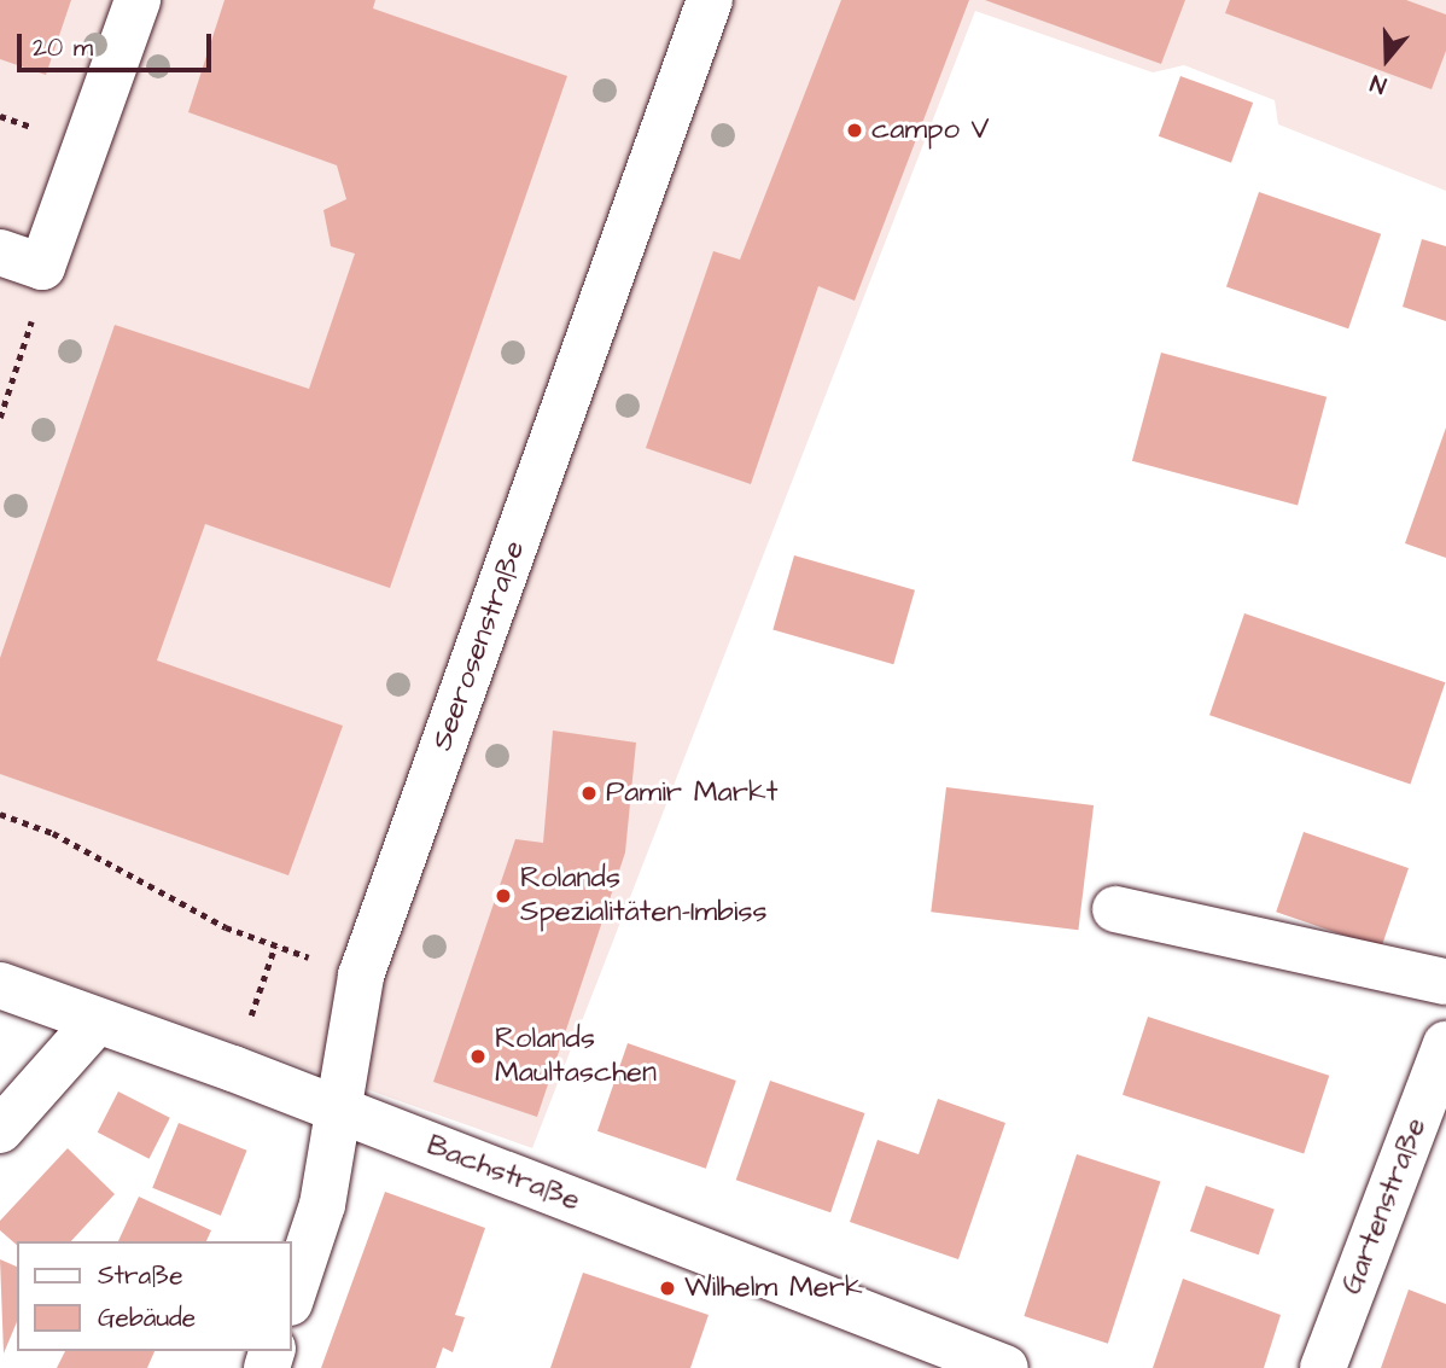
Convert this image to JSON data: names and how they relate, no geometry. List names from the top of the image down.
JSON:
{
  "streets": {
    "street": ["Seerosenstraße", "Bachstraße", "Gartenstraße"]
  },
  "crossings": [
    ["Seerosenstraße", "Bachstraße"]
  ],
  "places": [
    "campo V",
    "Pamir Markt",
    "Rolands Spezialitäten-Imbiss",
    "Rolands Maultaschen",
    "Wilhelm Merk"
  ],
  "legend": ["Straße", "Gebäude"],
  "scale_bar": "20 m",
  "north": "bottom"
}
